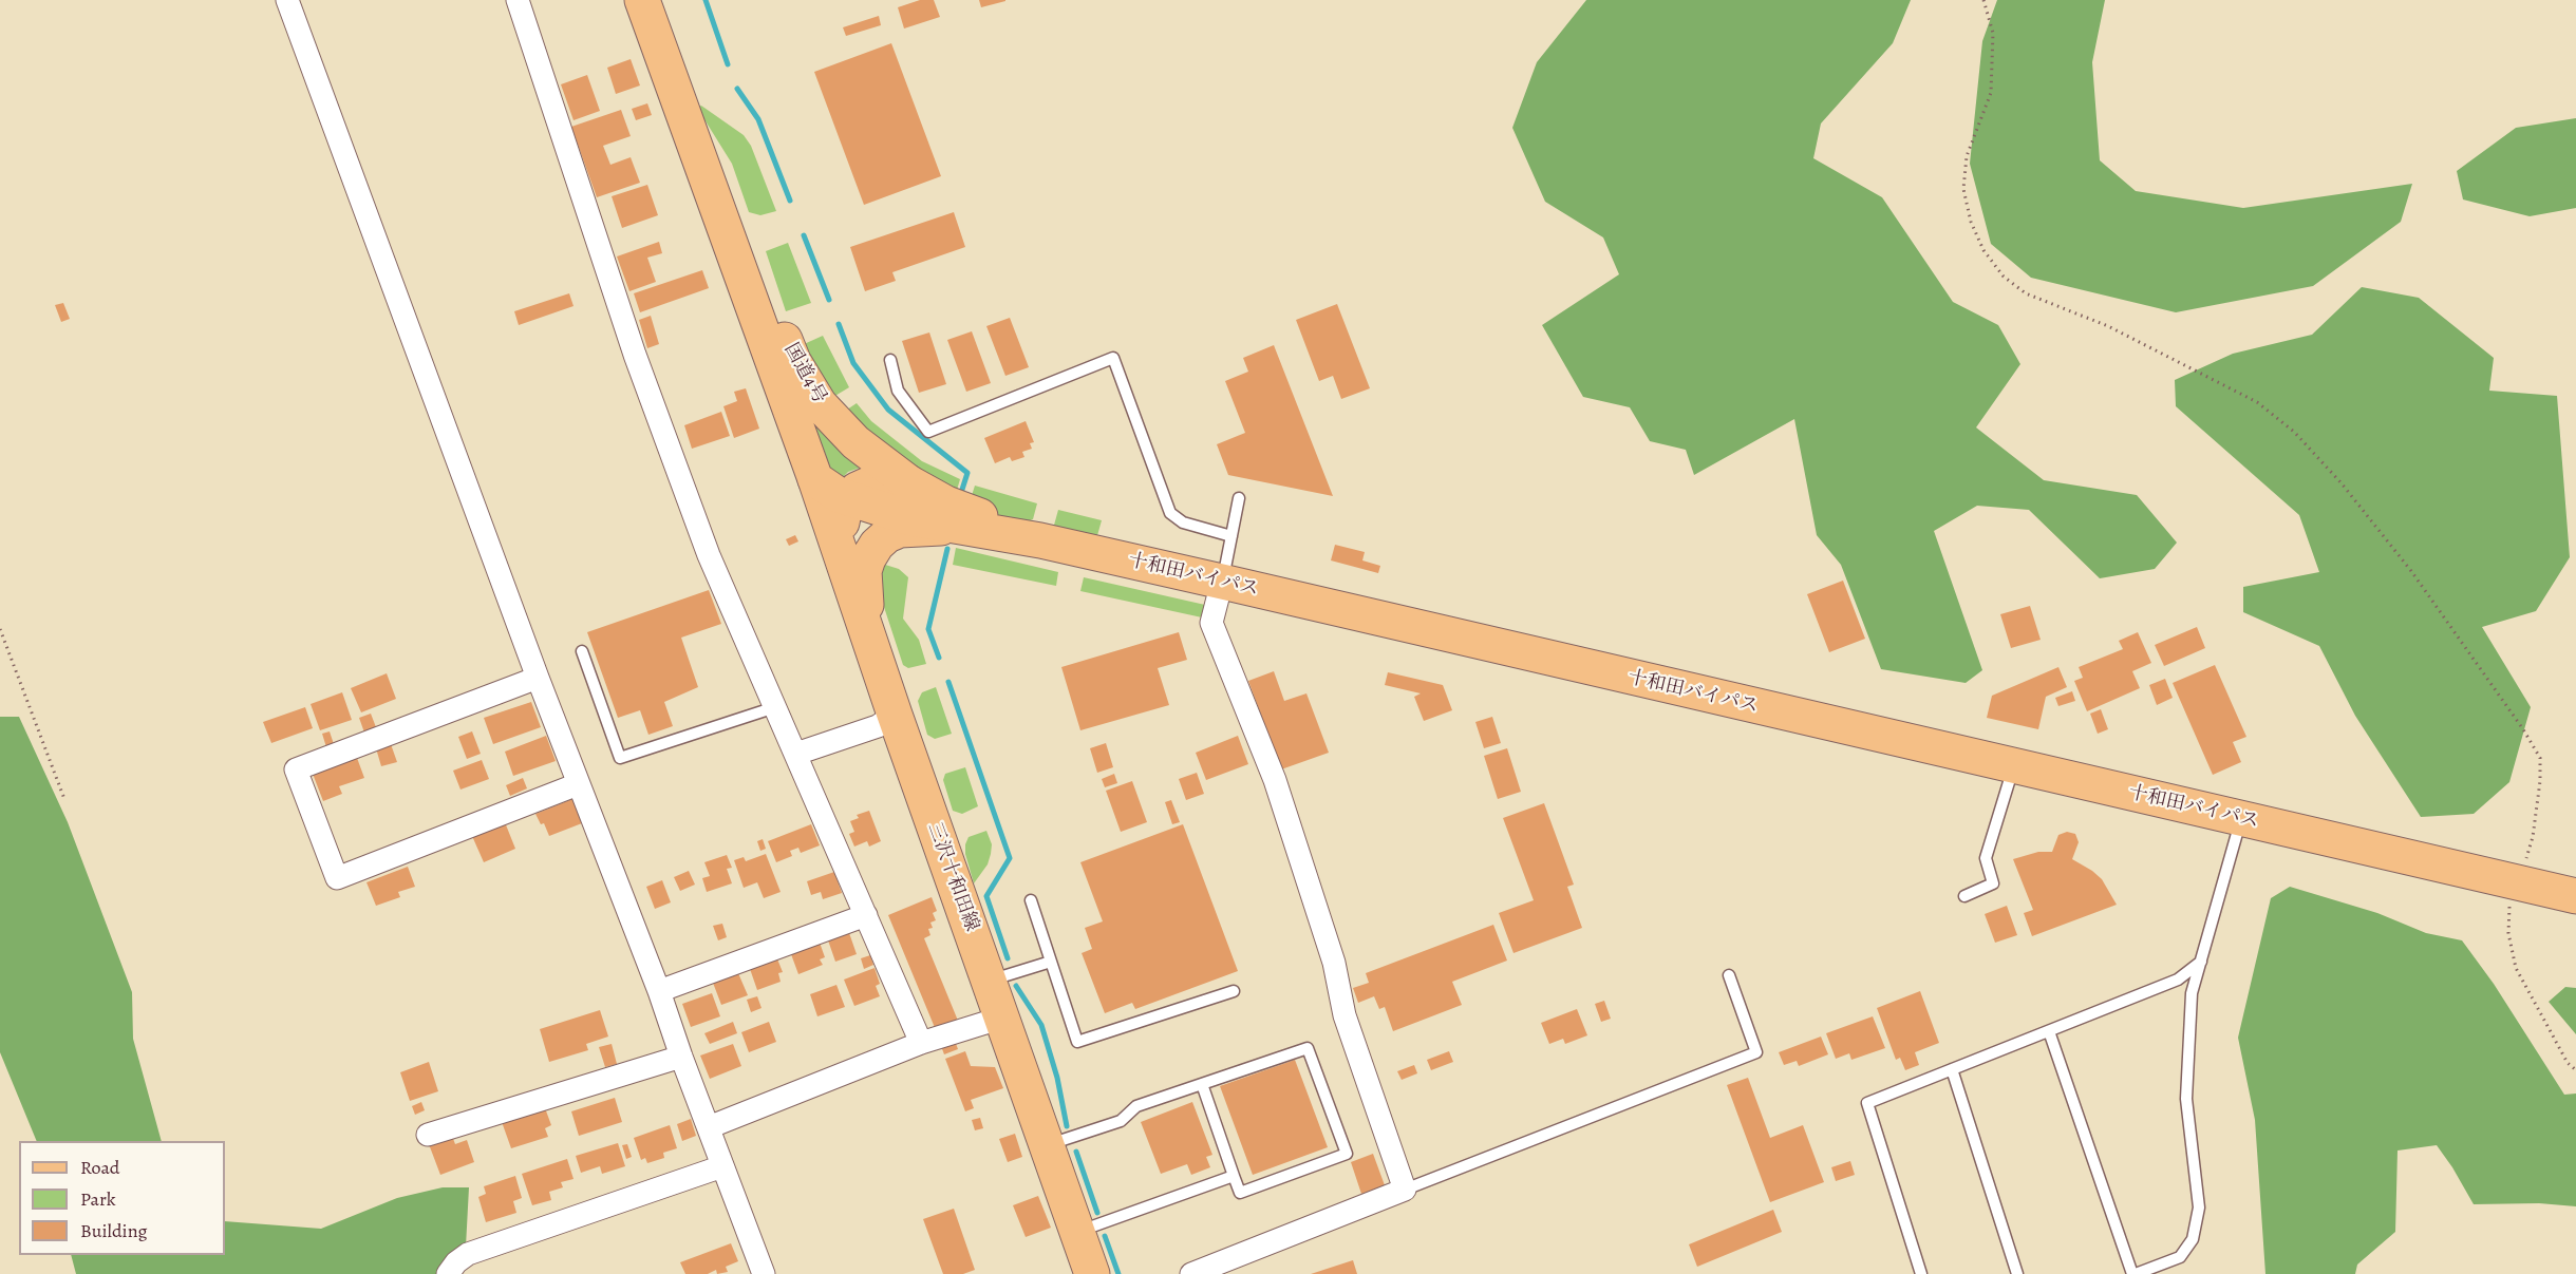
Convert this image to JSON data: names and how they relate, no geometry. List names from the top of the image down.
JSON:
{
  "streets": {
    "main road": ["国道4号", "十和田バイパス", "三沢十和田線"]
  },
  "crossings": [
    ["国道4号", "十和田バイパス"],
    ["国道4号", "三沢十和田線"],
    ["十和田バイパス", "三沢十和田線"]
  ],
  "legend": ["Road", "Park", "Building"]
}
